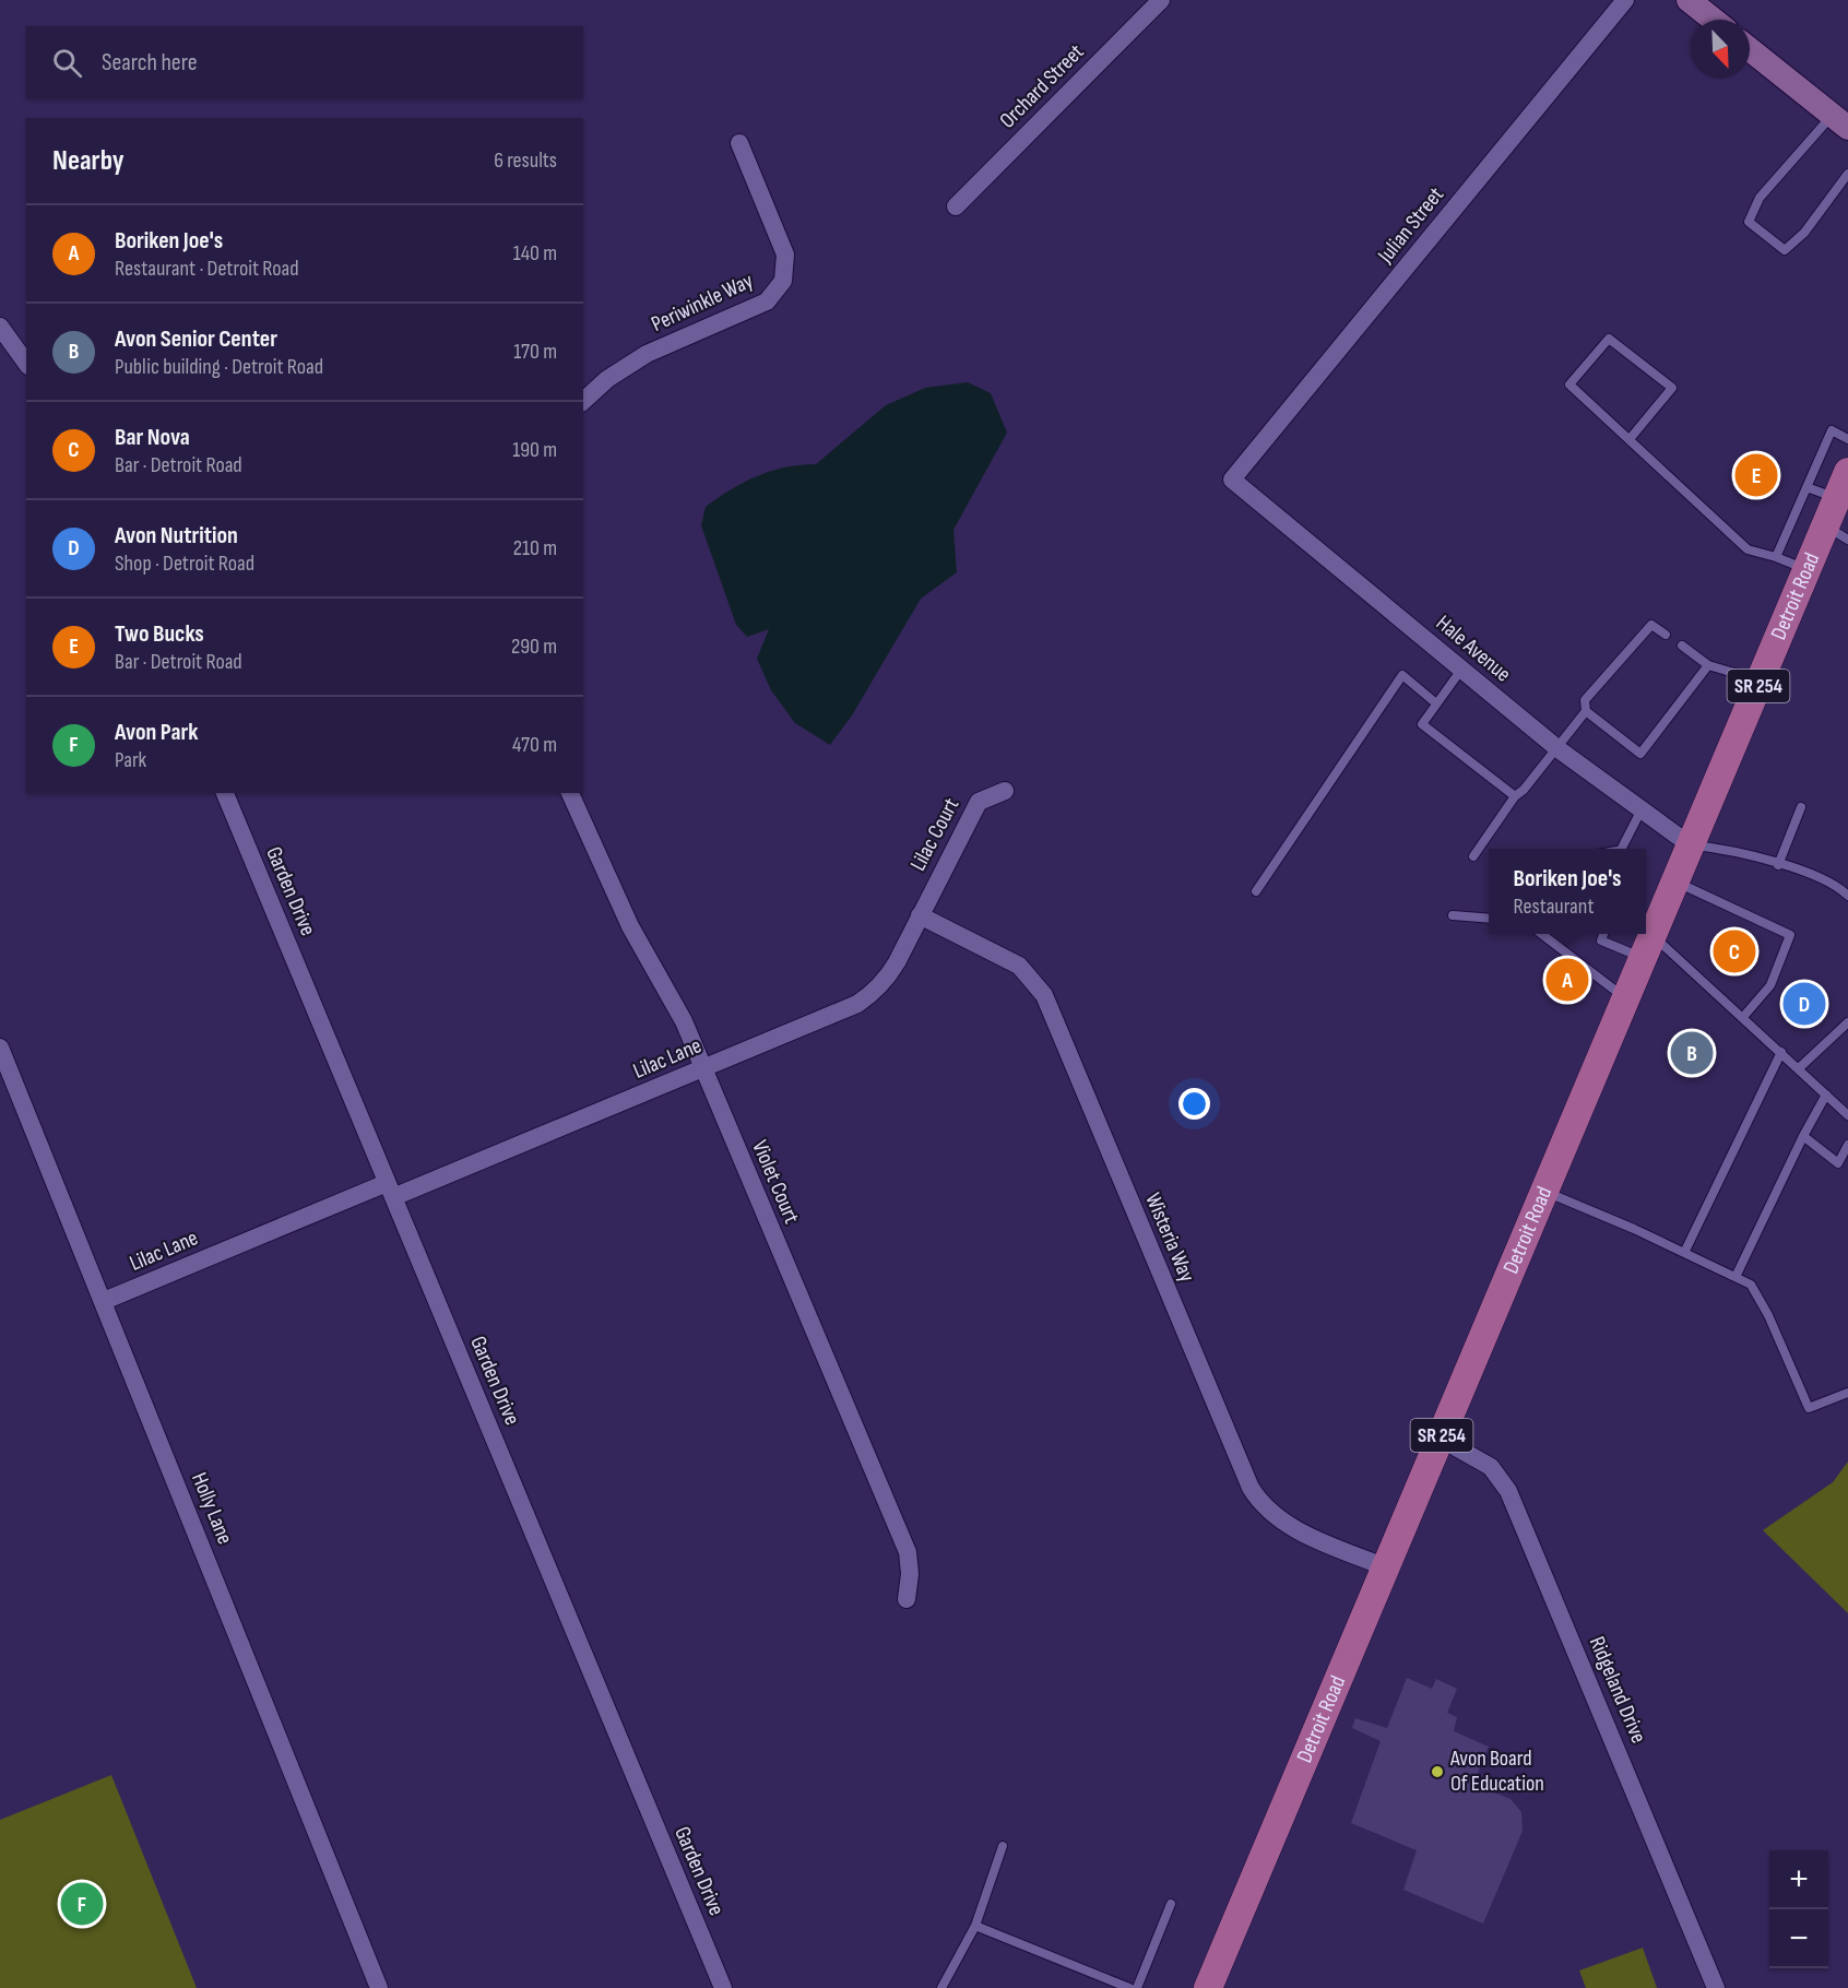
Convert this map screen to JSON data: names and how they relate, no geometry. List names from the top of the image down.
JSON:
{
  "streets": {
    "main road": ["Detroit Road", "SR 254"],
    "street": [
      "Orchard Street",
      "Julian Street",
      "Periwinkle Way",
      "Hale Avenue",
      "Lilac Court",
      "Garden Drive",
      "Lilac Lane",
      "Violet Court",
      "Wisteria Way",
      "Holly Lane",
      "Ridgeland Drive"
    ]
  },
  "crossings": [
    ["Julian Street", "Hale Avenue"],
    ["Detroit Road", "Hale Avenue"],
    ["Detroit Road", "Wisteria Way"],
    ["Detroit Road", "Ridgeland Drive"],
    ["Lilac Court", "Lilac Lane"],
    ["Lilac Court", "Wisteria Way"],
    ["Garden Drive", "Lilac Lane"],
    ["Lilac Lane", "Violet Court"],
    ["Lilac Lane", "Wisteria Way"],
    ["Lilac Lane", "Holly Lane"]
  ],
  "places": ["Avon Board Of Education"],
  "north": "bottom right",
  "page": {
    "search": "Search here",
    "heading": ["Nearby", "6 results"],
    "list": [
      {
        "mark": "A",
        "name": "Boriken Joe's",
        "note": "Restaurant · Detroit Road",
        "value": "140 m"
      },
      {
        "mark": "B",
        "name": "Avon Senior Center",
        "note": "Public building · Detroit Road",
        "value": "170 m"
      },
      {
        "mark": "C",
        "name": "Bar Nova",
        "note": "Bar · Detroit Road",
        "value": "190 m"
      },
      {
        "mark": "D",
        "name": "Avon Nutrition",
        "note": "Shop · Detroit Road",
        "value": "210 m"
      },
      {
        "mark": "E",
        "name": "Two Bucks",
        "note": "Bar · Detroit Road",
        "value": "290 m"
      },
      {
        "mark": "F",
        "name": "Avon Park",
        "note": "Park",
        "value": "470 m"
      }
    ],
    "pins": [
      "E",
      "C",
      "A",
      "D",
      "B",
      "F"
    ],
    "popup": ["Boriken Joe's", "Restaurant"],
    "map_buttons": ["+", "−"]
  }
}
